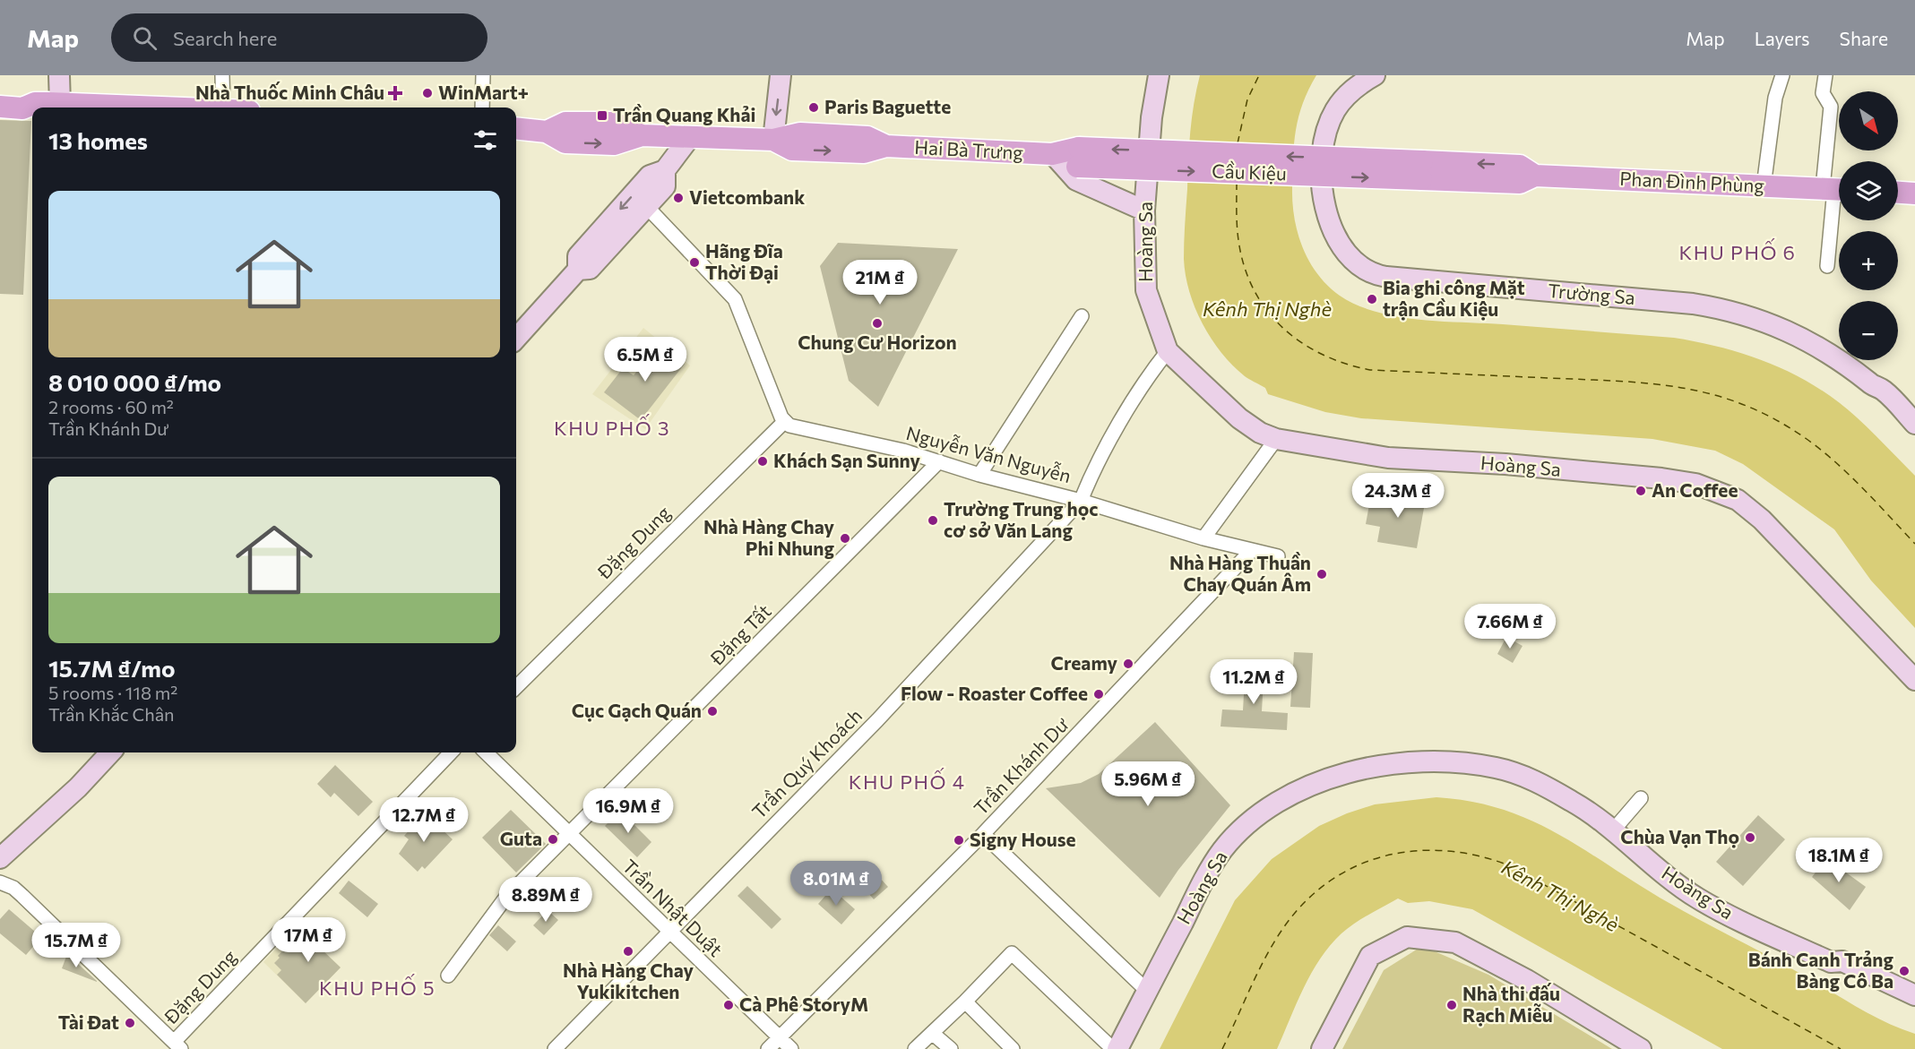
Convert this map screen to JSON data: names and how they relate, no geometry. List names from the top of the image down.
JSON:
{
  "streets": {
    "main road": ["Hai Bà Trưng", "Cầu Kiệu", "Phan Đình Phùng"],
    "street": [
      "Hoàng Sa",
      "Trường Sa",
      "Nguyễn Văn Nguyễn",
      "Đặng Dung",
      "Ðặng Tất",
      "Trần Quý Khoách",
      "Trần Khánh Dư",
      "Trần Nhật Duật"
    ]
  },
  "crossings": [
    ["Hai Bà Trưng", "Cầu Kiệu"],
    ["Cầu Kiệu", "Phan Đình Phùng"],
    ["Hoàng Sa", "Trần Quý Khoách"],
    ["Nguyễn Văn Nguyễn", "Đặng Dung"],
    ["Nguyễn Văn Nguyễn", "Ðặng Tất"],
    ["Nguyễn Văn Nguyễn", "Trần Quý Khoách"],
    ["Nguyễn Văn Nguyễn", "Trần Khánh Dư"],
    ["Ðặng Tất", "Trần Nhật Duật"],
    ["Trần Quý Khoách", "Trần Nhật Duật"],
    ["Trần Khánh Dư", "Trần Nhật Duật"]
  ],
  "districts": [
    "KHU PHỐ 6",
    "KHU PHỐ 3",
    "KHU PHỐ 4",
    "KHU PHỐ 5"
  ],
  "water": ["Kênh Thị Nghè"],
  "places": {
    "health": ["Nhà Thuốc Minh Châu"],
    "other": [
      "WinMart+",
      "Paris Baguette",
      "Vietcombank",
      "Hãng Đĩa Thời Đại",
      "Bia ghi công Mặt trận Cầu Kiệu",
      "Chung Cư Horizon",
      "Khách Sạn Sunny",
      "An Coffee",
      "Trường Trung học cơ sở Văn Lang",
      "Nhà Hàng Chay Phi Nhung",
      "Nhà Hàng Thuần Chay Quán Âm",
      "Creamy",
      "Flow - Roaster Coffee",
      "Cục Gạch Quán",
      "Chùa Vạn Thọ",
      "Guta",
      "Signy House",
      "Nhà Hàng Chay Yukikitchen",
      "Bánh Canh Trảng Bàng Cô Ba",
      "Cà Phê StoryM",
      "Nhà thi đấu Rạch Miễu",
      "Tài Đat"
    ],
    "transit": ["Trần Quang Khải"]
  },
  "north": "bottom right",
  "page": {
    "header": "Map",
    "search": "Search here",
    "nav": ["Map", "Layers", "Share"],
    "map_buttons": ["+", "−"],
    "heading": "13 homes",
    "list": [
      {
        "name": "8 010 000 ₫/mo",
        "note": "2 rooms · 60 m² · Trần Khánh Dư"
      },
      {
        "name": "15.7M ₫/mo",
        "note": "5 rooms · 118 m² · Trần Khắc Chân"
      }
    ],
    "price": [
      "21M ₫",
      "6.5M ₫",
      "24.3M ₫",
      "7.66M ₫",
      "11.2M ₫",
      "5.96M ₫",
      "16.9M ₫",
      "12.7M ₫",
      "18.1M ₫",
      "8.01M ₫",
      "8.89M ₫",
      "17M ₫",
      "15.7M ₫"
    ]
  }
}
